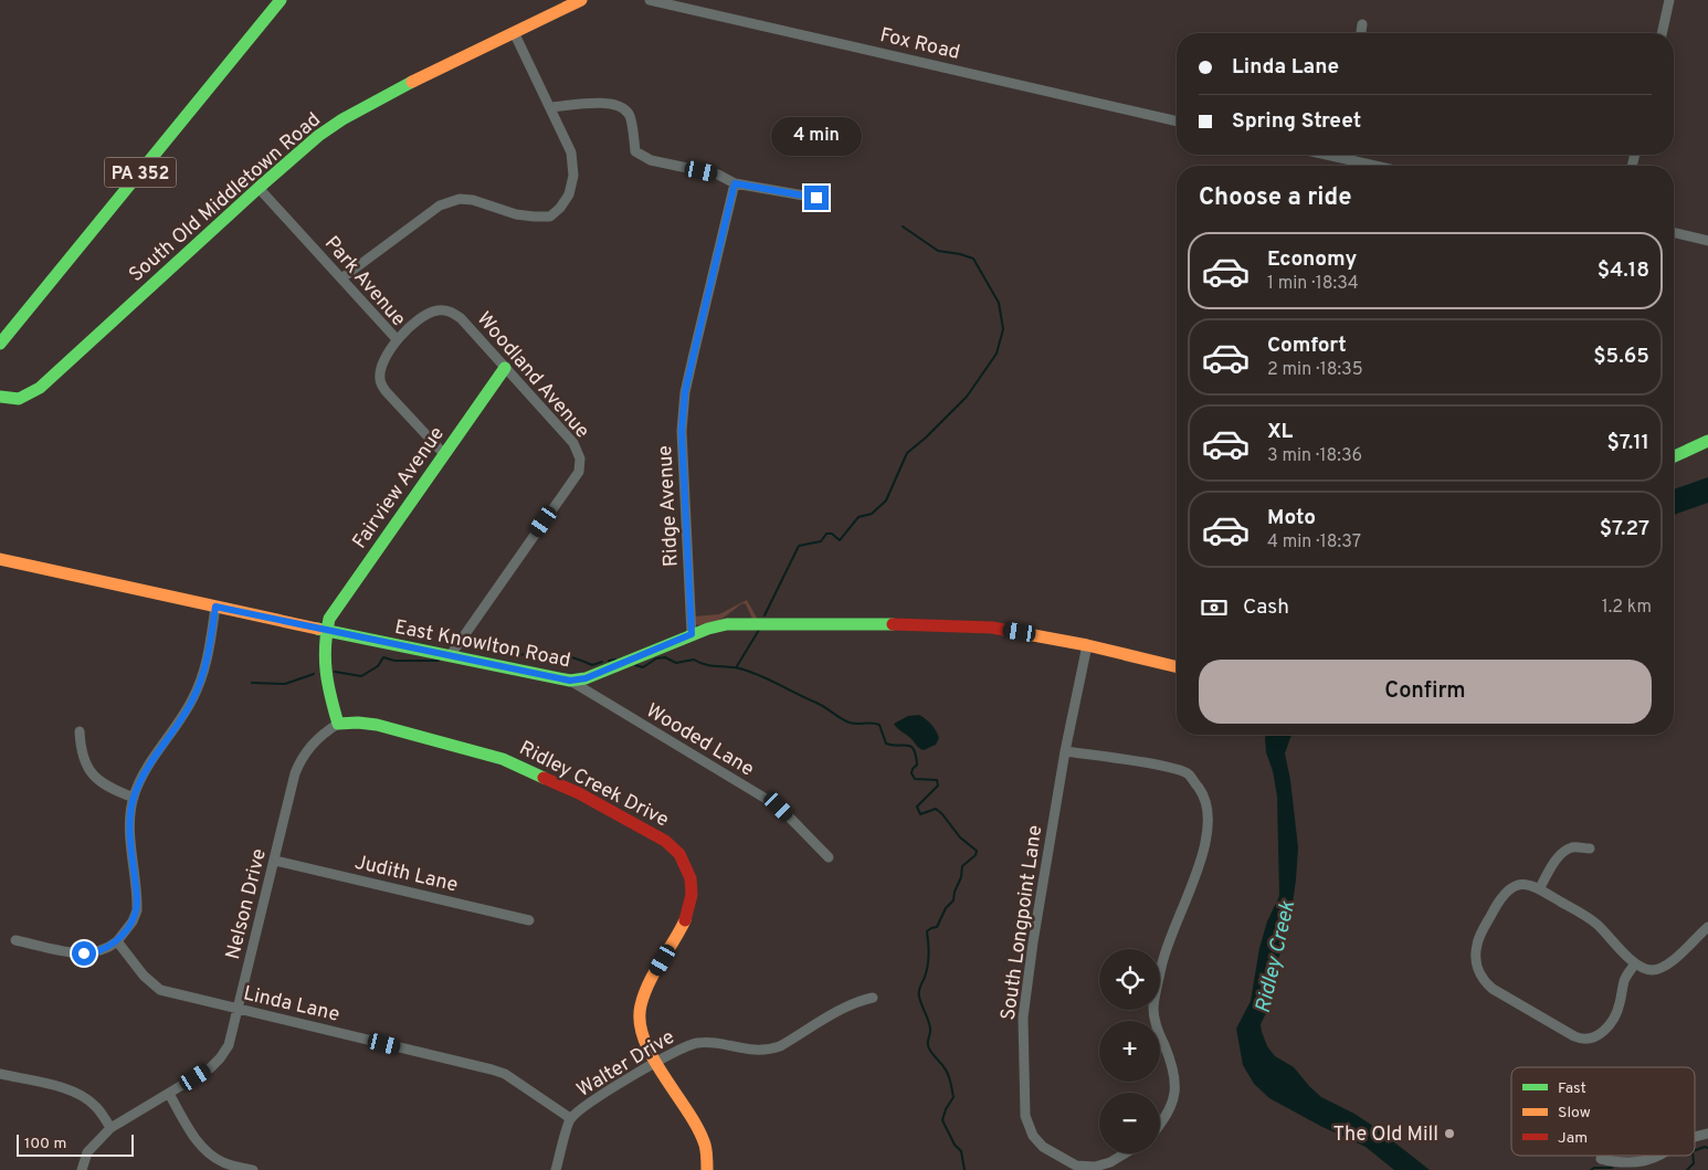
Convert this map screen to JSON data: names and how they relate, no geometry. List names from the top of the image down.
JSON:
{
  "streets": {
    "street": [
      "Fox Road",
      "PA 352",
      "South Old Middletown Road",
      "Park Avenue",
      "Woodland Avenue",
      "Fairview Avenue",
      "Ridge Avenue",
      "East Knowlton Road",
      "Wooded Lane",
      "Ridley Creek Drive",
      "Judith Lane",
      "Nelson Drive",
      "South Longpoint Lane",
      "Linda Lane",
      "Walter Drive"
    ]
  },
  "crossings": [
    ["South Old Middletown Road", "Park Avenue"],
    ["Park Avenue", "Woodland Avenue"],
    ["Park Avenue", "Fairview Avenue"],
    ["Woodland Avenue", "Fairview Avenue"],
    ["Woodland Avenue", "East Knowlton Road"],
    ["Fairview Avenue", "East Knowlton Road"],
    ["Ridge Avenue", "East Knowlton Road"],
    ["East Knowlton Road", "Wooded Lane"],
    ["East Knowlton Road", "South Longpoint Lane"],
    ["Ridley Creek Drive", "Nelson Drive"],
    ["Ridley Creek Drive", "Walter Drive"],
    ["Judith Lane", "Nelson Drive"],
    ["Nelson Drive", "Linda Lane"],
    ["Linda Lane", "Walter Drive"]
  ],
  "water": ["Ridley Creek"],
  "places": ["The Old Mill"],
  "legend": ["Fast", "Slow", "Jam"],
  "scale_bar": "100 m",
  "page": {
    "banner": ["Linda Lane", "Spring Street"],
    "bubble": "4 min",
    "heading": "Choose a ride",
    "list": [
      {
        "name": "Economy",
        "note": "1 min · 18:34",
        "value": "$4.18"
      },
      {
        "name": "Comfort",
        "note": "2 min · 18:35",
        "value": "$5.65"
      },
      {
        "name": "XL",
        "note": "3 min · 18:36",
        "value": "$7.11"
      },
      {
        "name": "Moto",
        "note": "4 min · 18:37",
        "value": "$7.27"
      }
    ],
    "pay": ["Cash", "1.2 km"],
    "buttons": "Confirm",
    "map_buttons": ["+", "−"],
    "scale": "100 m"
  }
}
